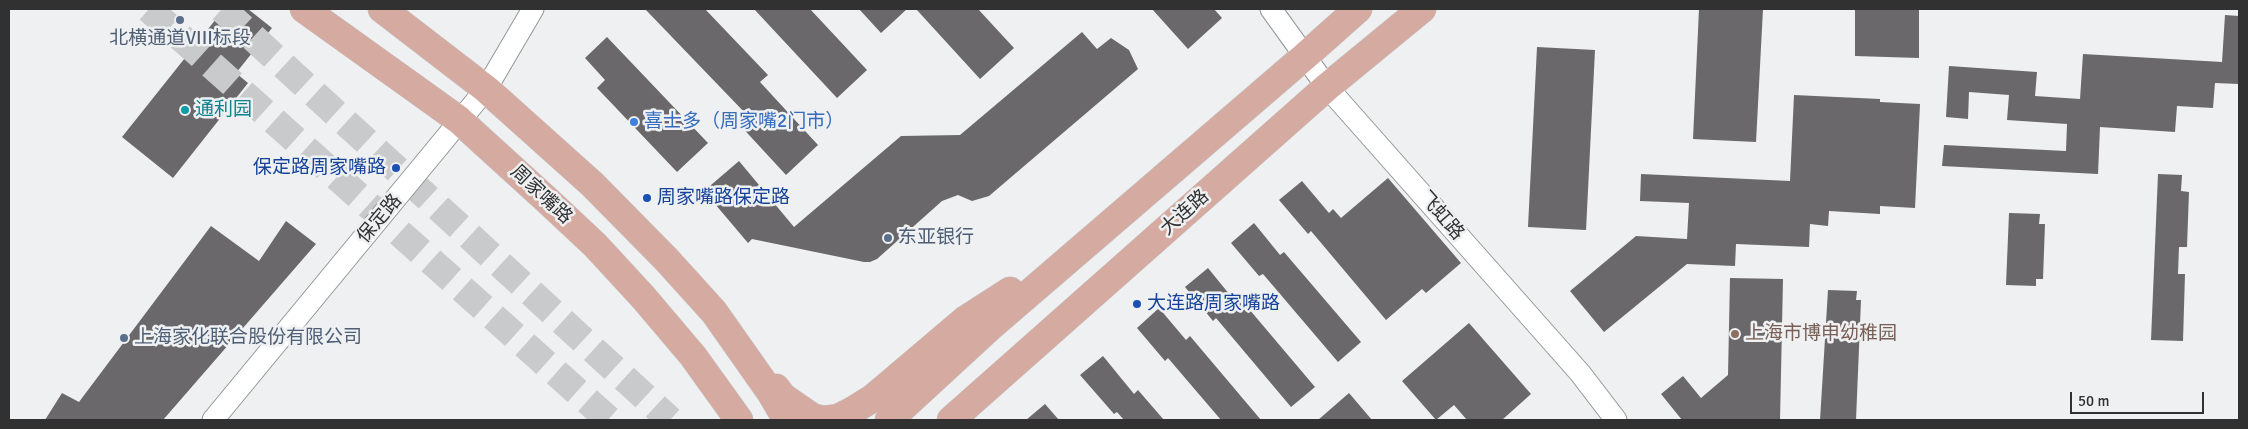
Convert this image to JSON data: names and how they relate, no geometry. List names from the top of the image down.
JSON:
{
  "streets": {
    "main road": ["周家嘴路", "大连路"],
    "street": ["飞虹路", "保定路"]
  },
  "crossings": [
    ["周家嘴路", "保定路"],
    ["大连路", "飞虹路"]
  ],
  "places": [
    "北横通道VIII标段",
    "通利园",
    "喜士多（周家嘴2门市）",
    "保定路周家嘴路",
    "周家嘴路保定路",
    "东亚银行",
    "大连路周家嘴路",
    "上海市博申幼稚园",
    "上海家化联合股份有限公司"
  ],
  "scale_bar": "50 m"
}
